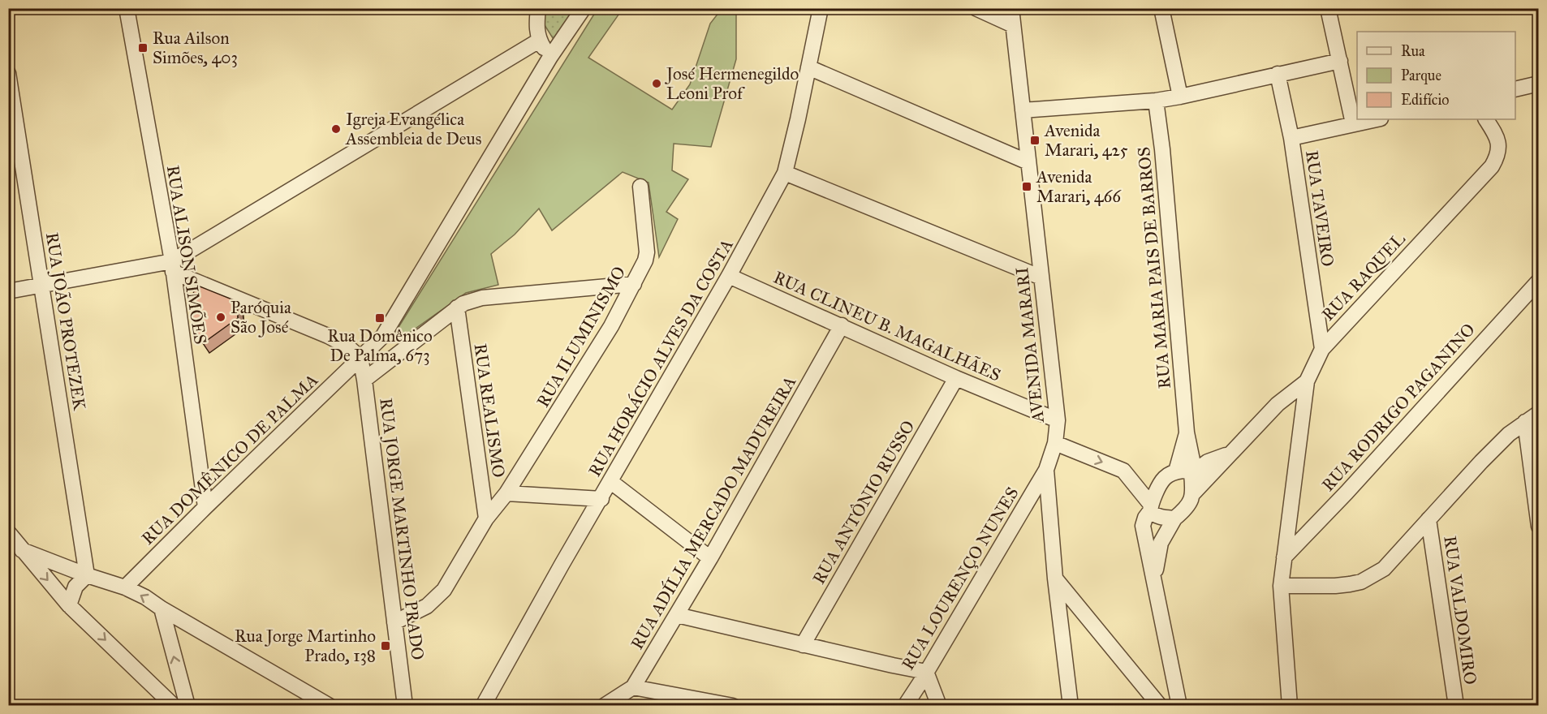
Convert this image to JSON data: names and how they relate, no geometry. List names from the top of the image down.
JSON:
{
  "streets": {
    "street": [
      "RUA TAVEIRO",
      "RUA ALISON SIMÕES",
      "RUA MARIA PAIS DE BARROS",
      "RUA RAQUEL",
      "RUA JOÃO PROTEZEK",
      "RUA CLINEU B. MAGALHÃES",
      "RUA ILUMINISMO",
      "AVENIDA MARARI",
      "RUA HORÁCIO ALVES DA COSTA",
      "RUA RODRIGO PAGANINO",
      "RUA REALISMO",
      "RUA DOMÊNICO DE PALMA",
      "RUA ANTÔNIO RUSSO",
      "RUA ADÍLIA MERCADO MADUREIRA",
      "RUA JORGE MARTINHO PRADO",
      "RUA LOURENÇO NUNES",
      "RUA VALDOMIRO"
    ]
  },
  "crossings": [
    ["RUA TAVEIRO", "RUA RAQUEL"],
    ["RUA ALISON SIMÕES", "RUA DOMÊNICO DE PALMA"],
    ["RUA MARIA PAIS DE BARROS", "RUA RAQUEL"],
    ["RUA CLINEU B. MAGALHÃES", "AVENIDA MARARI"],
    ["RUA CLINEU B. MAGALHÃES", "RUA HORÁCIO ALVES DA COSTA"],
    ["RUA CLINEU B. MAGALHÃES", "RUA ANTÔNIO RUSSO"],
    ["RUA CLINEU B. MAGALHÃES", "RUA ADÍLIA MERCADO MADUREIRA"],
    ["RUA ILUMINISMO", "RUA REALISMO"],
    ["RUA ILUMINISMO", "RUA JORGE MARTINHO PRADO"],
    ["AVENIDA MARARI", "RUA LOURENÇO NUNES"],
    ["RUA DOMÊNICO DE PALMA", "RUA JORGE MARTINHO PRADO"]
  ],
  "places": {
    "transit": [
      "Rua Ailson Simões, 403",
      "Avenida Marari, 425",
      "Avenida Marari, 466",
      "Rua Domênico De Palma, 673",
      "Rua Jorge Martinho Prado, 138"
    ],
    "other": ["José Hermenegildo Leoni Prof", "Igreja Evangélica Assembleia de Deus", "Paróquia São José"]
  },
  "legend": ["Rua", "Parque", "Edifício"]
}
